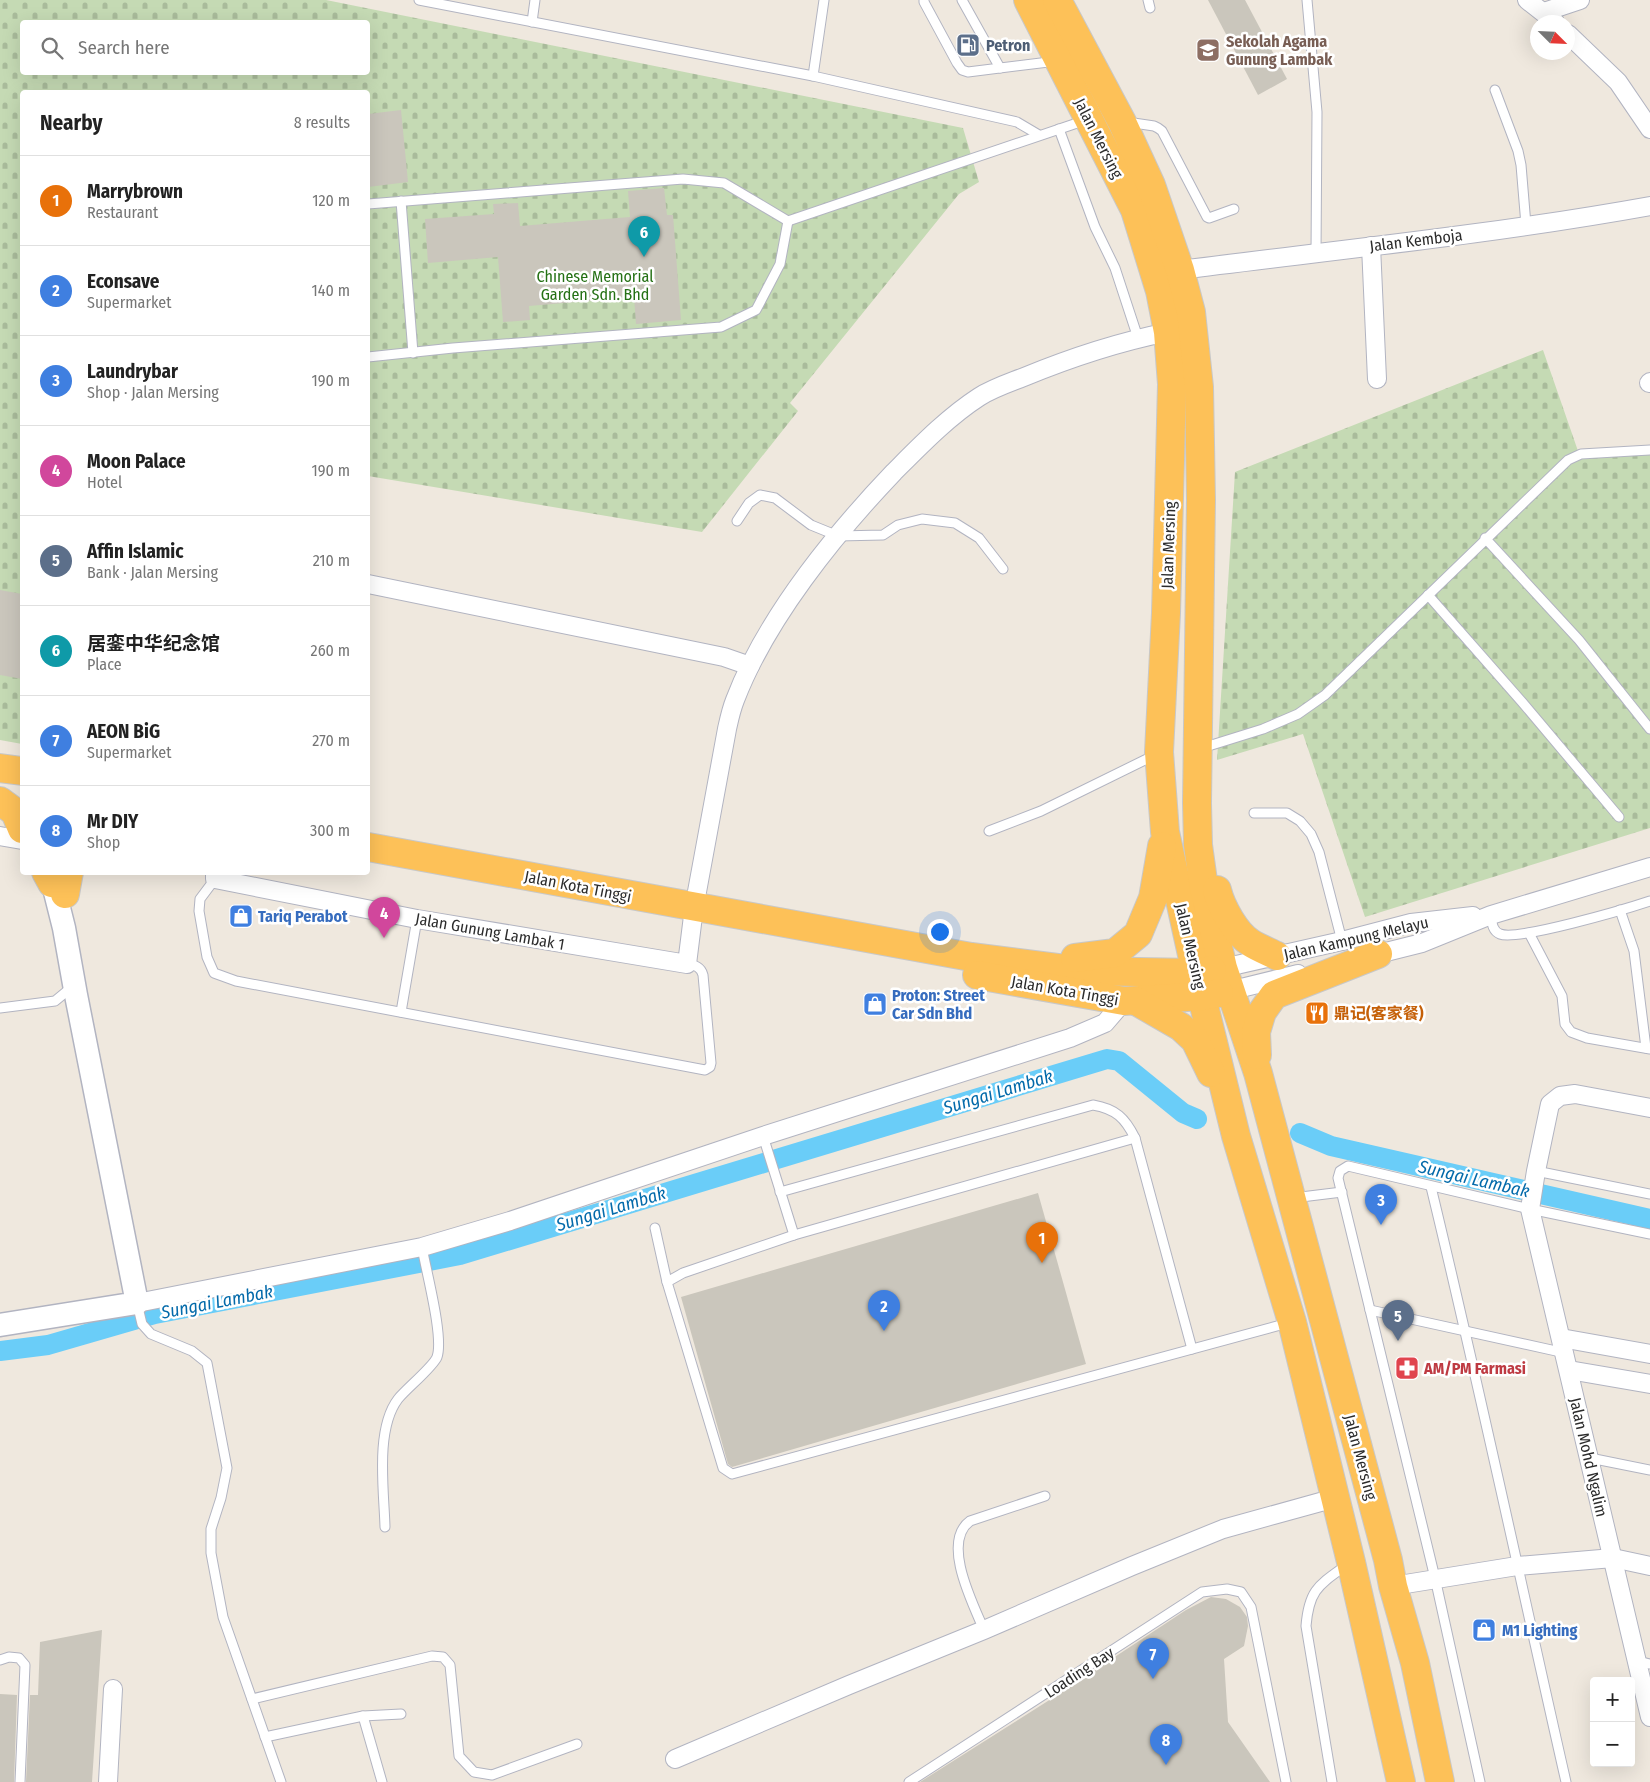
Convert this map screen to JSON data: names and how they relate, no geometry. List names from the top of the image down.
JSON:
{
  "streets": {
    "highway": ["Jalan Mersing", "Jalan Kota Tinggi"],
    "street": [
      "Jalan Kemboja",
      "Jalan Gunung Lambak 1",
      "Jalan Kampung Melayu",
      "Jalan Mohd Ngalim"
    ],
    "lane": ["Loading Bay"]
  },
  "crossings": [
    ["Jalan Mersing", "Jalan Kemboja"],
    ["Jalan Mersing", "Jalan Kota Tinggi"],
    ["Jalan Mersing", "Jalan Kampung Melayu"],
    ["Jalan Kota Tinggi", "Jalan Kampung Melayu"]
  ],
  "water": ["Sungai Lambak"],
  "parks": ["Chinese Memorial Garden Sdn. Bhd"],
  "places": {
    "fuel station": ["Petron"],
    "school or university": ["Sekolah Agama Gunung Lambak"],
    "shop": ["Tariq Perabot", "Proton: Street Car Sdn Bhd", "M1 Lighting"],
    "restaurant": ["鼎记(客家餐)"],
    "pharmacy": ["AM/PM Farmasi"]
  },
  "north": "bottom right",
  "page": {
    "search": "Search here",
    "heading": ["Nearby", "8 results"],
    "list": [
      {
        "mark": "1",
        "name": "Marrybrown",
        "note": "Restaurant",
        "value": "120 m"
      },
      {
        "mark": "2",
        "name": "Econsave",
        "note": "Supermarket",
        "value": "140 m"
      },
      {
        "mark": "3",
        "name": "Laundrybar",
        "note": "Shop · Jalan Mersing",
        "value": "190 m"
      },
      {
        "mark": "4",
        "name": "Moon Palace",
        "note": "Hotel",
        "value": "190 m"
      },
      {
        "mark": "5",
        "name": "Affin Islamic",
        "note": "Bank · Jalan Mersing",
        "value": "210 m"
      },
      {
        "mark": "6",
        "name": "居銮中华纪念馆",
        "note": "Place",
        "value": "260 m"
      },
      {
        "mark": "7",
        "name": "AEON BiG",
        "note": "Supermarket",
        "value": "270 m"
      },
      {
        "mark": "8",
        "name": "Mr DIY",
        "note": "Shop",
        "value": "300 m"
      }
    ],
    "pins": [
      "6",
      "4",
      "3",
      "1",
      "2",
      "5",
      "7",
      "8"
    ],
    "map_buttons": ["+", "−"]
  }
}
